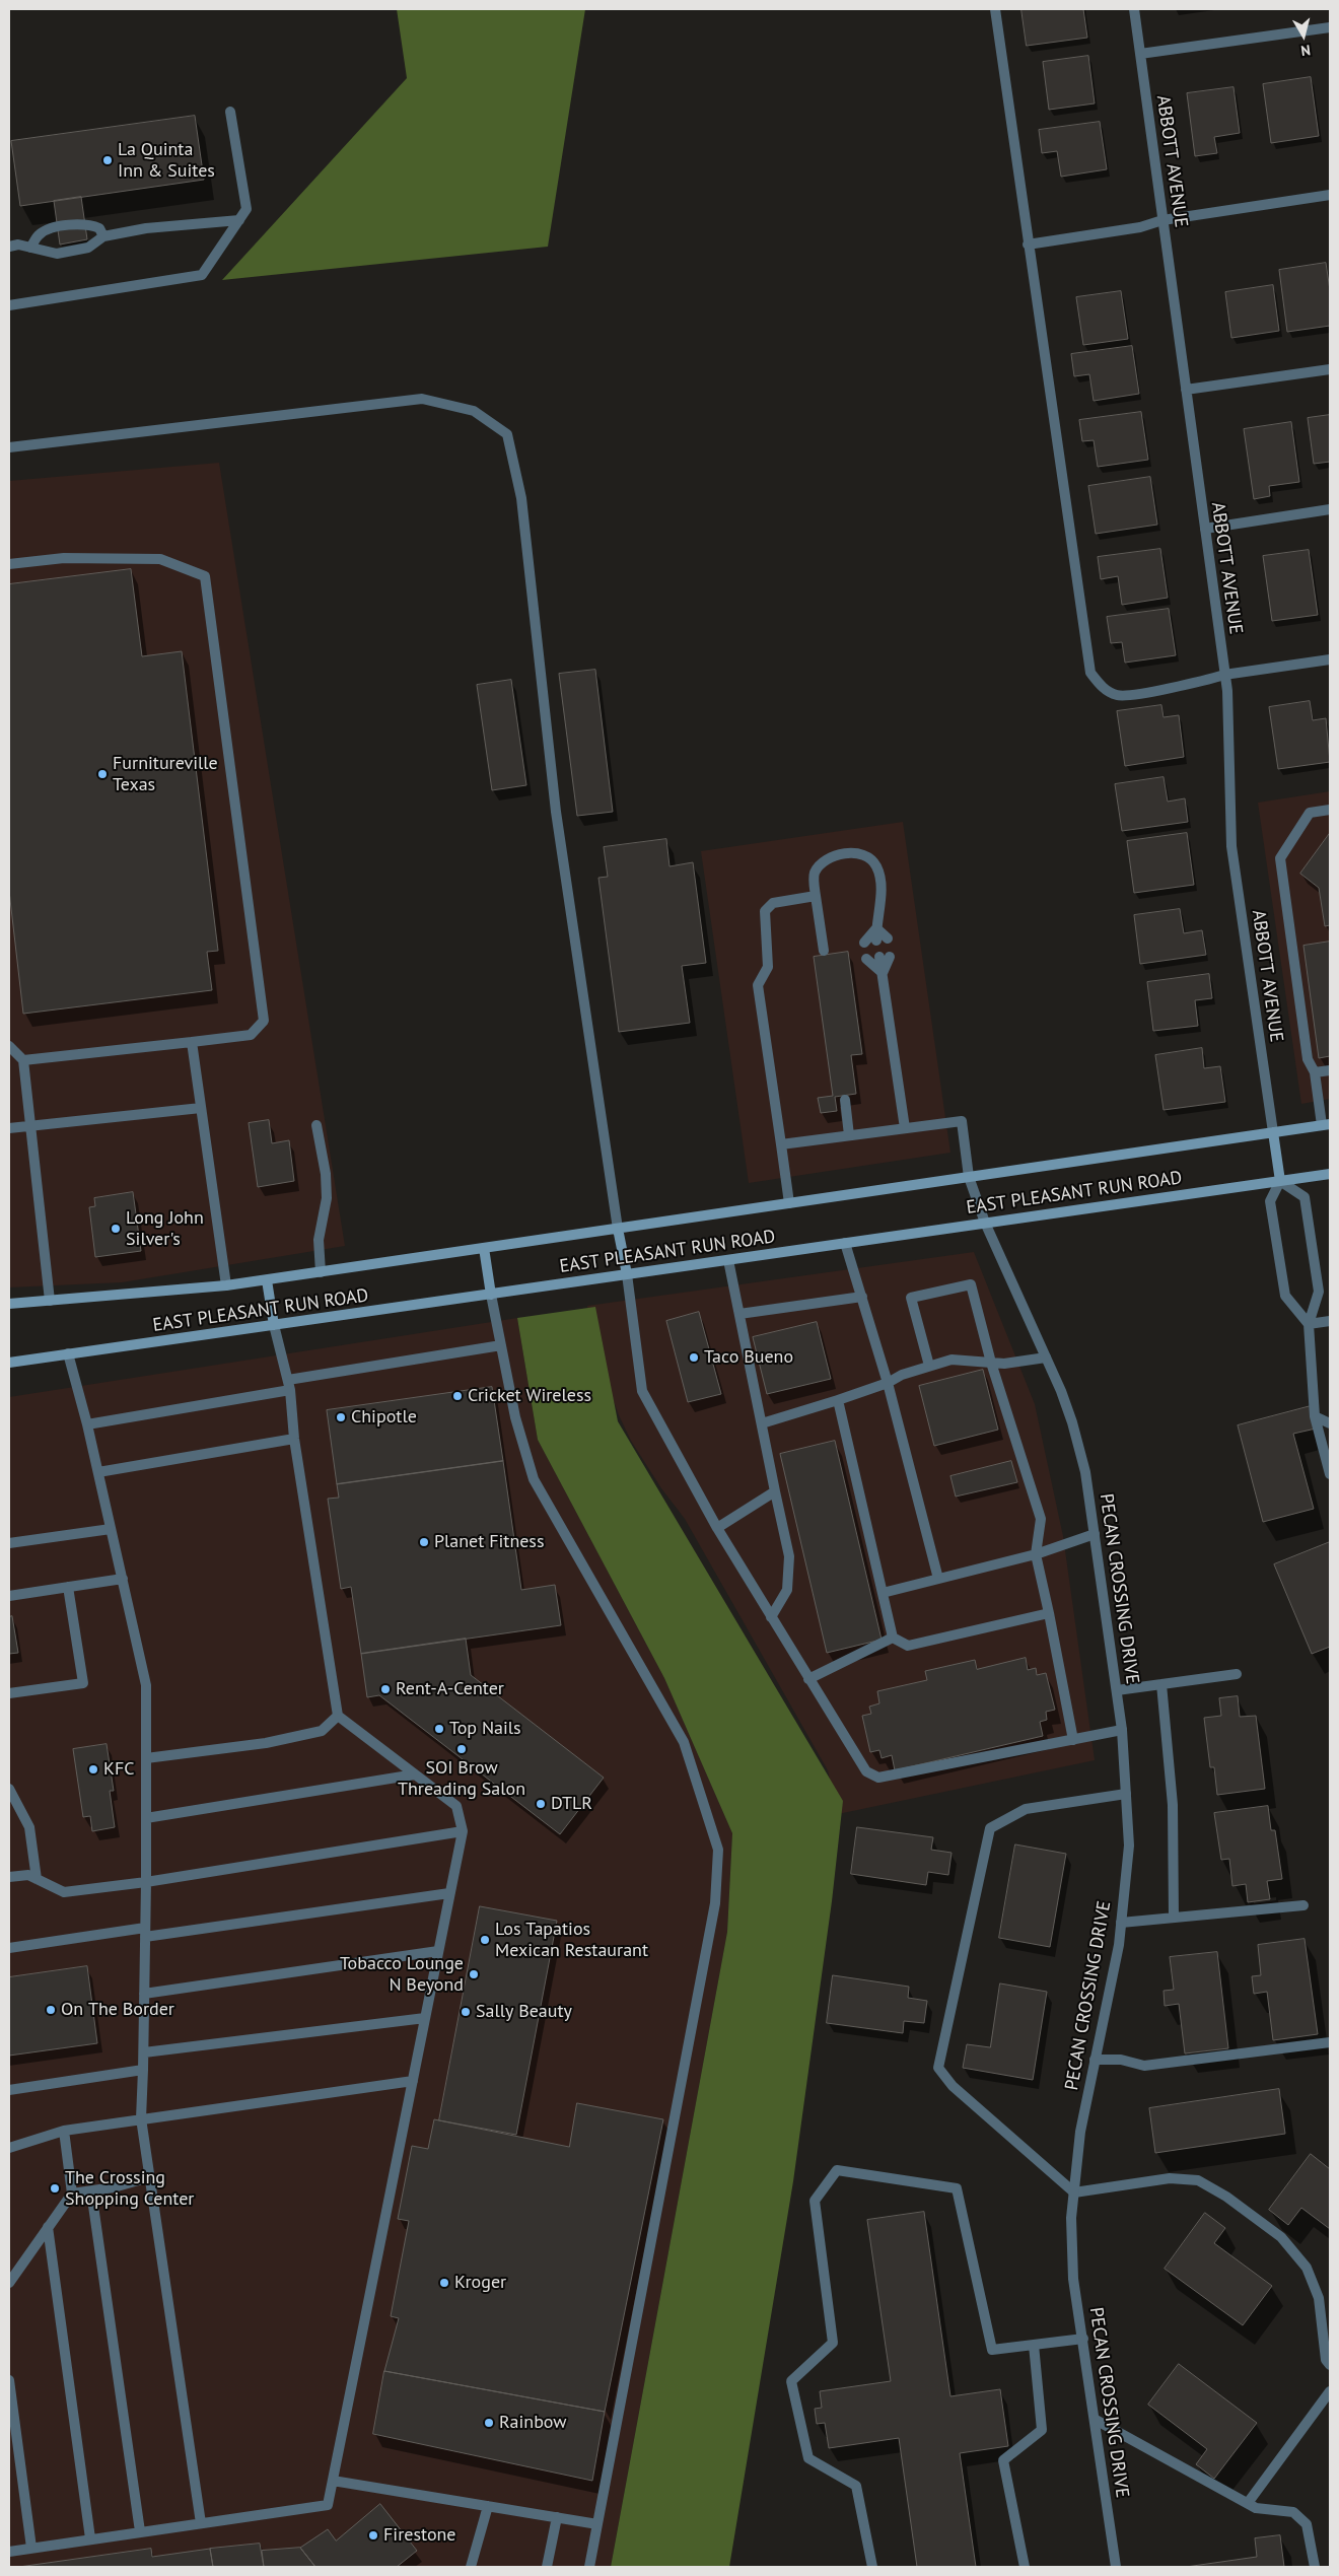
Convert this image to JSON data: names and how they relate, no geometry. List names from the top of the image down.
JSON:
{
  "streets": {
    "main road": ["EAST PLEASANT RUN ROAD"],
    "street": ["ABBOTT AVENUE", "PECAN CROSSING DRIVE"]
  },
  "crossings": [
    ["ABBOTT AVENUE", "EAST PLEASANT RUN ROAD"],
    ["EAST PLEASANT RUN ROAD", "PECAN CROSSING DRIVE"]
  ],
  "places": [
    "La Quinta Inn & Suites",
    "Furnitureville Texas",
    "Long John Silver's",
    "Taco Bueno",
    "Cricket Wireless",
    "Chipotle",
    "Planet Fitness",
    "Rent-A-Center",
    "Top Nails",
    "SOI Brow Threading Salon",
    "KFC",
    "DTLR",
    "Los Tapatios Mexican Restaurant",
    "Tobacco Lounge N Beyond",
    "On The Border",
    "Sally Beauty",
    "The Crossing Shopping Center",
    "Kroger",
    "Rainbow",
    "Firestone"
  ],
  "north": "bottom"
}
